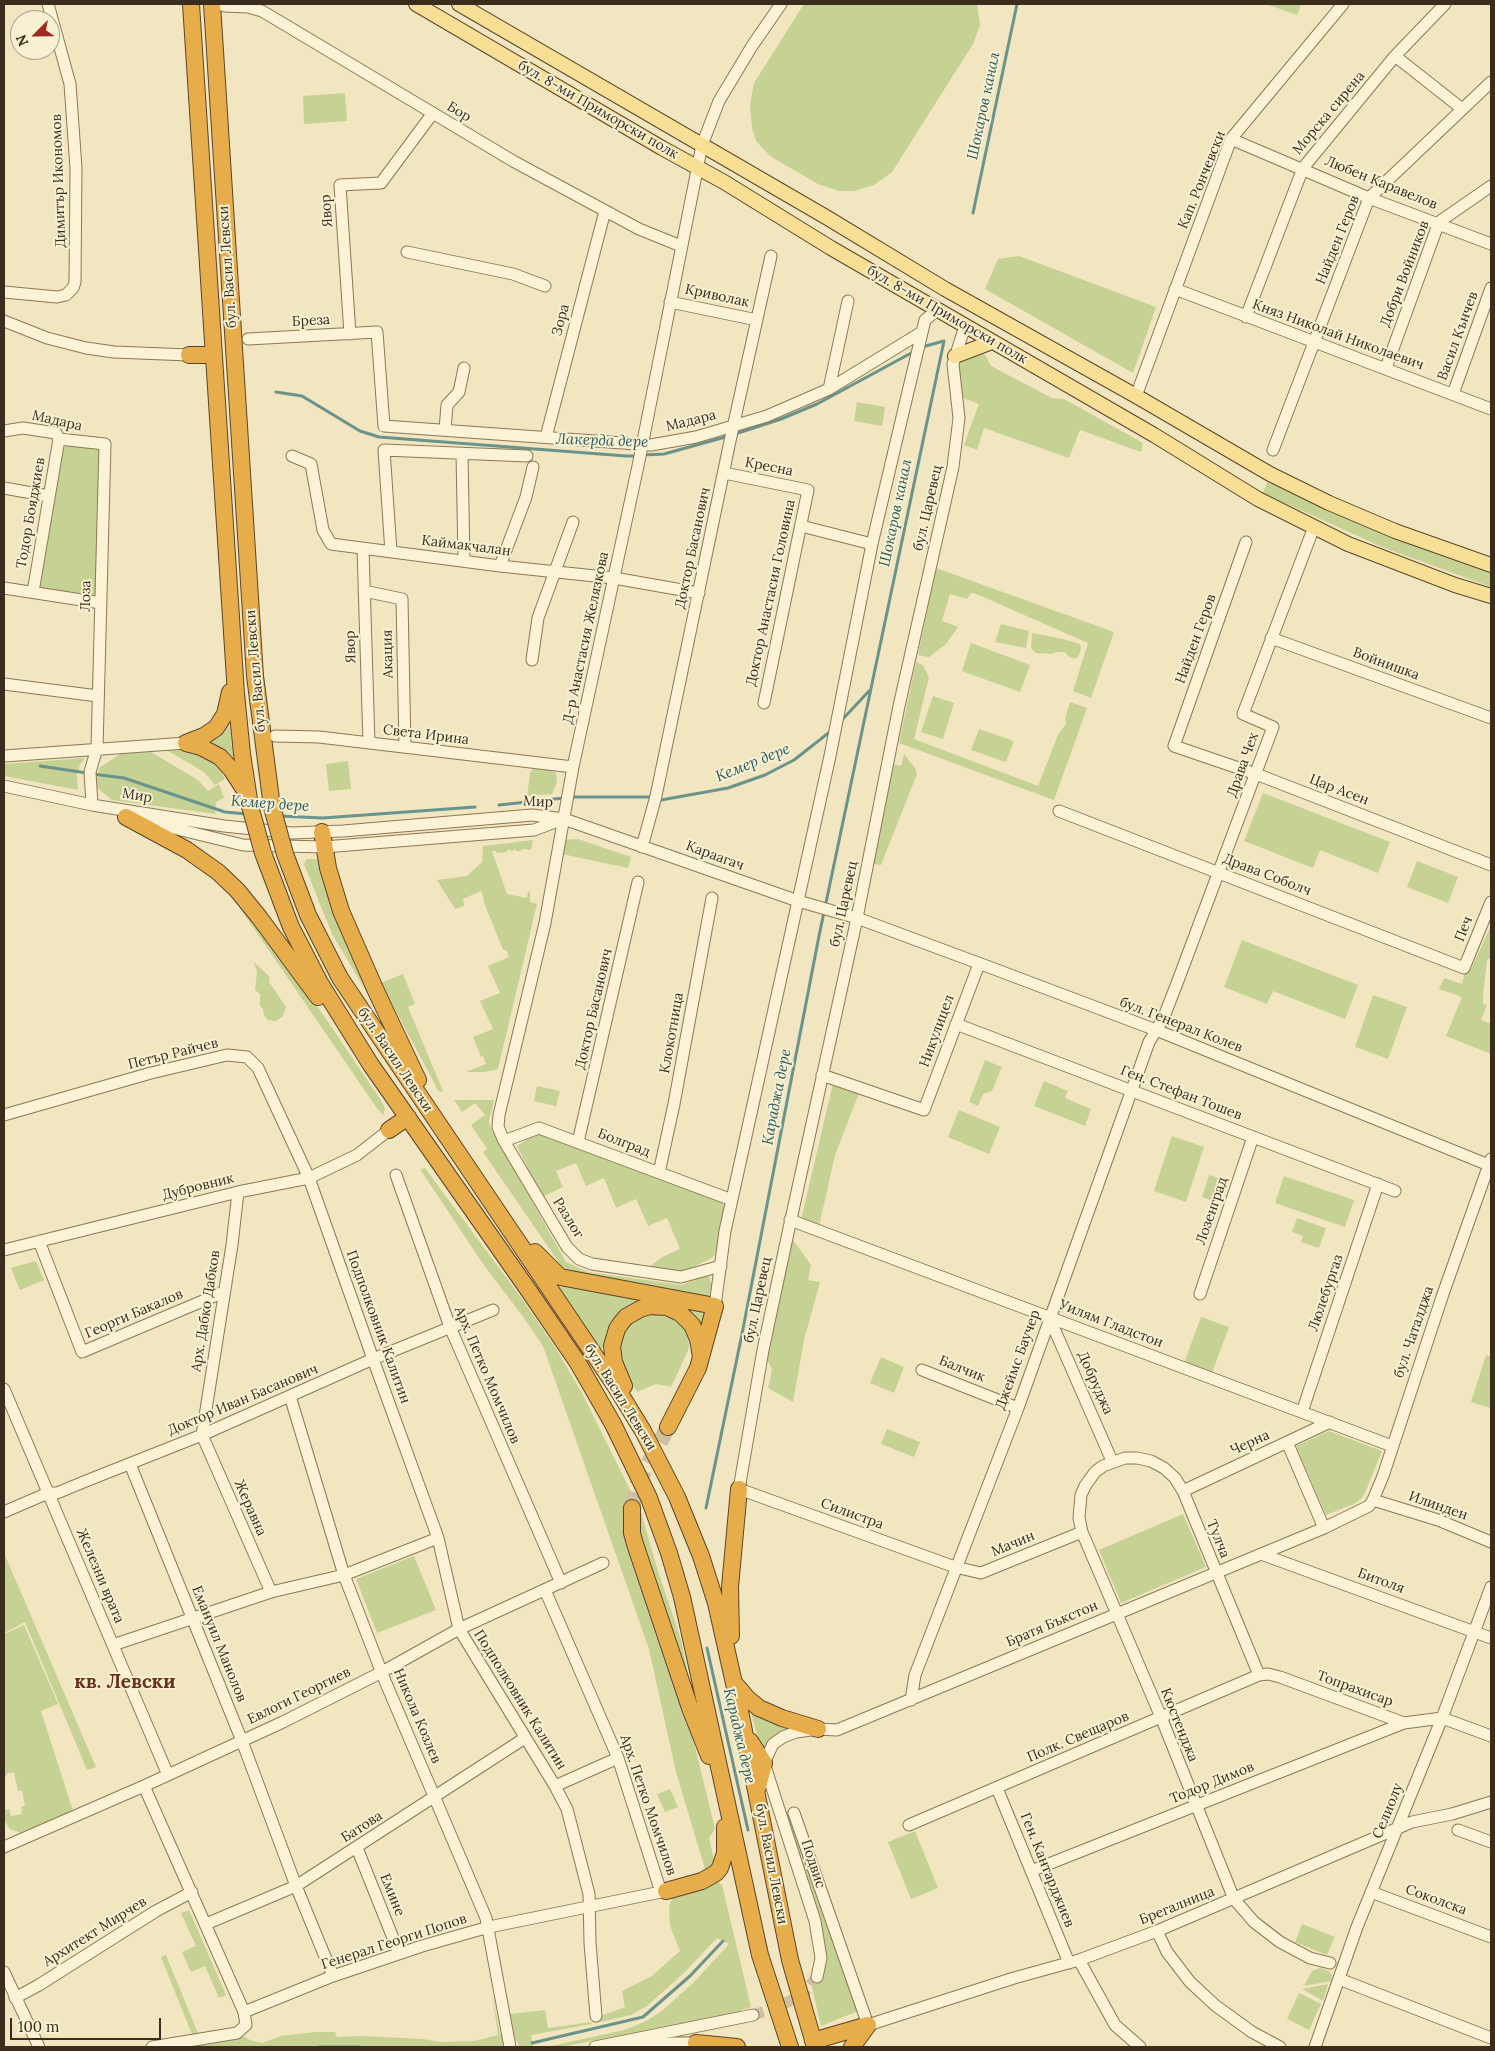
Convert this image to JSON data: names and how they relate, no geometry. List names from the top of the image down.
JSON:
{
  "streets": {
    "highway": ["бул. Васил Левски"],
    "main road": ["бул. 8-ми Приморски полк"],
    "street": [
      "Бор",
      "Морска сирена",
      "Кап. Рончевски",
      "Димитър Икономов",
      "Любен Каравелов",
      "Явор",
      "Найден Геров",
      "Добри Войников",
      "Криволак",
      "Зора",
      "Бреза",
      "Княз Николай Николаевич",
      "Васил Кънчев",
      "Мадара",
      "Кресна",
      "бул. Царевец",
      "Тодор Бояджиев",
      "Каймакчалан",
      "Доктор Басанович",
      "Доктор Анастасия Головина",
      "Лоза",
      "Д-р Анастасия Желязкова",
      "Акация",
      "Войнишка",
      "Света Ирина",
      "Драва Чех",
      "Цар Асен",
      "Мир",
      "Караагач",
      "Драва Соболч",
      "Печ",
      "бул. Генерал Колев",
      "Никулицел",
      "Клокотница",
      "Петър Райчев",
      "Ген. Стефан Тошев",
      "Болград",
      "Дубровник",
      "Лозенград",
      "Разлог",
      "Люлебургаз",
      "Арх. Дабко Дабков",
      "Георги Бакалов",
      "Уилям Гладстон",
      "Подполковник Калитин",
      "бул. Чаталджа",
      "Джеймс Баучер",
      "Балчик",
      "Арх. Петко Момчилов",
      "Добруджа",
      "Доктор Иван Басанович",
      "Черна",
      "Илинден",
      "Жеравна",
      "Силистра",
      "Тулча",
      "Мачин",
      "Железни врата",
      "Битоля",
      "Братя Бъкстон",
      "Емануил Манолов",
      "Топрахисар",
      "Евлоги Георгиев",
      "Никола Козлев",
      "Кюстенджа",
      "Полк. Свещаров",
      "Тодор Димов",
      "Селиолу",
      "Батова",
      "Подвис",
      "Ген. Кантарджиев",
      "Емине",
      "Соколска",
      "Брегалница",
      "Архитект Мирчев",
      "Генерал Георги Попов"
    ]
  },
  "crossings": [
    ["бул. 8-ми Приморски полк", "Кап. Рончевски"],
    ["бул. 8-ми Приморски полк", "бул. Царевец"],
    ["бул. 8-ми Приморски полк", "Д-р Анастасия Желязкова"],
    ["бул. 8-ми Приморски полк", "Драва Чех"],
    ["Бор", "Явор"],
    ["Бор", "бул. Васил Левски"],
    ["Бор", "Зора"],
    ["Бор", "Д-р Анастасия Желязкова"],
    ["Морска сирена", "Любен Каравелов"],
    ["Морска сирена", "Княз Николай Николаевич"],
    ["Кап. Рончевски", "Любен Каравелов"],
    ["Кап. Рончевски", "Княз Николай Николаевич"],
    ["Любен Каравелов", "Найден Геров"],
    ["Любен Каравелов", "Добри Войников"],
    ["Явор", "Бреза"],
    ["Явор", "Каймакчалан"],
    ["Явор", "Акация"],
    ["Явор", "Света Ирина"],
    ["Найден Геров", "Княз Николай Николаевич"],
    ["Найден Геров", "Цар Асен"],
    ["бул. Васил Левски", "Бреза"],
    ["бул. Васил Левски", "Света Ирина"],
    ["Добри Войников", "Княз Николай Николаевич"],
    ["Криволак", "Доктор Басанович"],
    ["Криволак", "Д-р Анастасия Желязкова"],
    ["Зора", "Мадара"],
    ["Бреза", "Мадара"],
    ["Княз Николай Николаевич", "Васил Кънчев"],
    ["Мадара", "Тодор Бояджиев"],
    ["Мадара", "Доктор Басанович"],
    ["Мадара", "Лоза"],
    ["Мадара", "Д-р Анастасия Желязкова"],
    ["Кресна", "Доктор Басанович"],
    ["Кресна", "Доктор Анастасия Головина"],
    ["бул. Царевец", "Караагач"],
    ["бул. Царевец", "бул. Генерал Колев"],
    ["бул. Царевец", "Никулицел"],
    ["бул. Царевец", "Уилям Гладстон"],
    ["бул. Царевец", "Силистра"],
    ["Каймакчалан", "Доктор Басанович"],
    ["Каймакчалан", "Д-р Анастасия Желязкова"],
    ["Доктор Басанович", "Караагач"],
    ["Доктор Басанович", "Болград"],
    ["Лоза", "Мир"],
    ["Д-р Анастасия Желязкова", "Света Ирина"],
    ["Д-р Анастасия Желязкова", "Мир"],
    ["Д-р Анастасия Желязкова", "Караагач"],
    ["Д-р Анастасия Желязкова", "Разлог"],
    ["Акация", "Света Ирина"],
    ["Войнишка", "Драва Чех"],
    ["Драва Чех", "Цар Асен"],
    ["Драва Чех", "Драва Соболч"],
    ["Драва Чех", "бул. Генерал Колев"],
    ["Драва Чех", "Джеймс Баучер"],
    ["Мир", "Караагач"],
    ["Караагач", "бул. Генерал Колев"],
    ["Драва Соболч", "Печ"],
    ["бул. Генерал Колев", "Никулицел"],
    ["бул. Генерал Колев", "бул. Чаталджа"],
    ["бул. Генерал Колев", "Джеймс Баучер"],
    ["Никулицел", "Ген. Стефан Тошев"],
    ["Клокотница", "Болград"],
    ["Петър Райчев", "Дубровник"],
    ["Петър Райчев", "Подполковник Калитин"],
    ["Ген. Стефан Тошев", "Лозенград"],
    ["Ген. Стефан Тошев", "Люлебургаз"],
    ["Ген. Стефан Тошев", "Джеймс Баучер"],
    ["Болград", "Разлог"],
    ["Дубровник", "Арх. Дабко Дабков"],
    ["Дубровник", "Георги Бакалов"],
    ["Дубровник", "Подполковник Калитин"],
    ["Люлебургаз", "Уилям Гладстон"],
    ["Арх. Дабко Дабков", "Георги Бакалов"],
    ["Арх. Дабко Дабков", "Доктор Иван Басанович"],
    ["Арх. Дабко Дабков", "Жеравна"],
    ["Уилям Гладстон", "бул. Чаталджа"],
    ["Уилям Гладстон", "Джеймс Баучер"],
    ["Уилям Гладстон", "Добруджа"],
    ["Уилям Гладстон", "Черна"],
    ["Подполковник Калитин", "Доктор Иван Басанович"],
    ["Подполковник Калитин", "Евлоги Георгиев"],
    ["Подполковник Калитин", "Батова"],
    ["Подполковник Калитин", "Генерал Георги Попов"],
    ["бул. Чаталджа", "Илинден"],
    ["бул. Чаталджа", "Братя Бъкстон"],
    ["Джеймс Баучер", "Балчик"],
    ["Джеймс Баучер", "Добруджа"],
    ["Джеймс Баучер", "Силистра"],
    ["Джеймс Баучер", "Мачин"],
    ["Джеймс Баучер", "Братя Бъкстон"],
    ["Арх. Петко Момчилов", "Доктор Иван Басанович"],
    ["Арх. Петко Момчилов", "Евлоги Георгиев"],
    ["Арх. Петко Момчилов", "Генерал Георги Попов"],
    ["Добруджа", "Черна"],
    ["Добруджа", "Тулча"],
    ["Добруджа", "Мачин"],
    ["Добруджа", "Братя Бъкстон"],
    ["Добруджа", "Кюстенджа"],
    ["Доктор Иван Басанович", "Жеравна"],
    ["Доктор Иван Басанович", "Железни врата"],
    ["Доктор Иван Басанович", "Емануил Манолов"],
    ["Доктор Иван Басанович", "Никола Козлев"],
    ["Черна", "Тулча"],
    ["Черна", "Мачин"],
    ["Черна", "Братя Бъкстон"],
    ["Черна", "Кюстенджа"],
    ["Силистра", "Мачин"],
    ["Тулча", "Мачин"],
    ["Тулча", "Братя Бъкстон"],
    ["Тулча", "Топрахисар"],
    ["Тулча", "Кюстенджа"],
    ["Тулча", "Полк. Свещаров"],
    ["Мачин", "Братя Бъкстон"],
    ["Мачин", "Кюстенджа"],
    ["Железни врата", "Евлоги Георгиев"],
    ["Битоля", "Братя Бъкстон"],
    ["Битоля", "Селиолу"],
    ["Братя Бъкстон", "Кюстенджа"],
    ["Братя Бъкстон", "Подвис"],
    ["Емануил Манолов", "Евлоги Георгиев"],
    ["Емануил Манолов", "Батова"],
    ["Емануил Манолов", "Генерал Георги Попов"],
    ["Топрахисар", "Полк. Свещаров"],
    ["Топрахисар", "Тодор Димов"],
    ["Топрахисар", "Селиолу"],
    ["Евлоги Георгиев", "Никола Козлев"],
    ["Никола Козлев", "Батова"],
    ["Никола Козлев", "Генерал Георги Попов"],
    ["Кюстенджа", "Полк. Свещаров"],
    ["Кюстенджа", "Тодор Димов"],
    ["Кюстенджа", "Брегалница"],
    ["Полк. Свещаров", "Ген. Кантарджиев"],
    ["Тодор Димов", "Ген. Кантарджиев"],
    ["Селиолу", "Соколска"],
    ["Селиолу", "Брегалница"],
    ["Батова", "Емине"],
    ["Ген. Кантарджиев", "Брегалница"],
    ["Емине", "Генерал Георги Попов"]
  ],
  "districts": ["кв. Левски"],
  "water": [
    "Шокаров канал",
    "Лакерда дере",
    "Кемер дере",
    "Караджа дере"
  ],
  "scale_bar": "100 m",
  "north": "bottom left"
}
